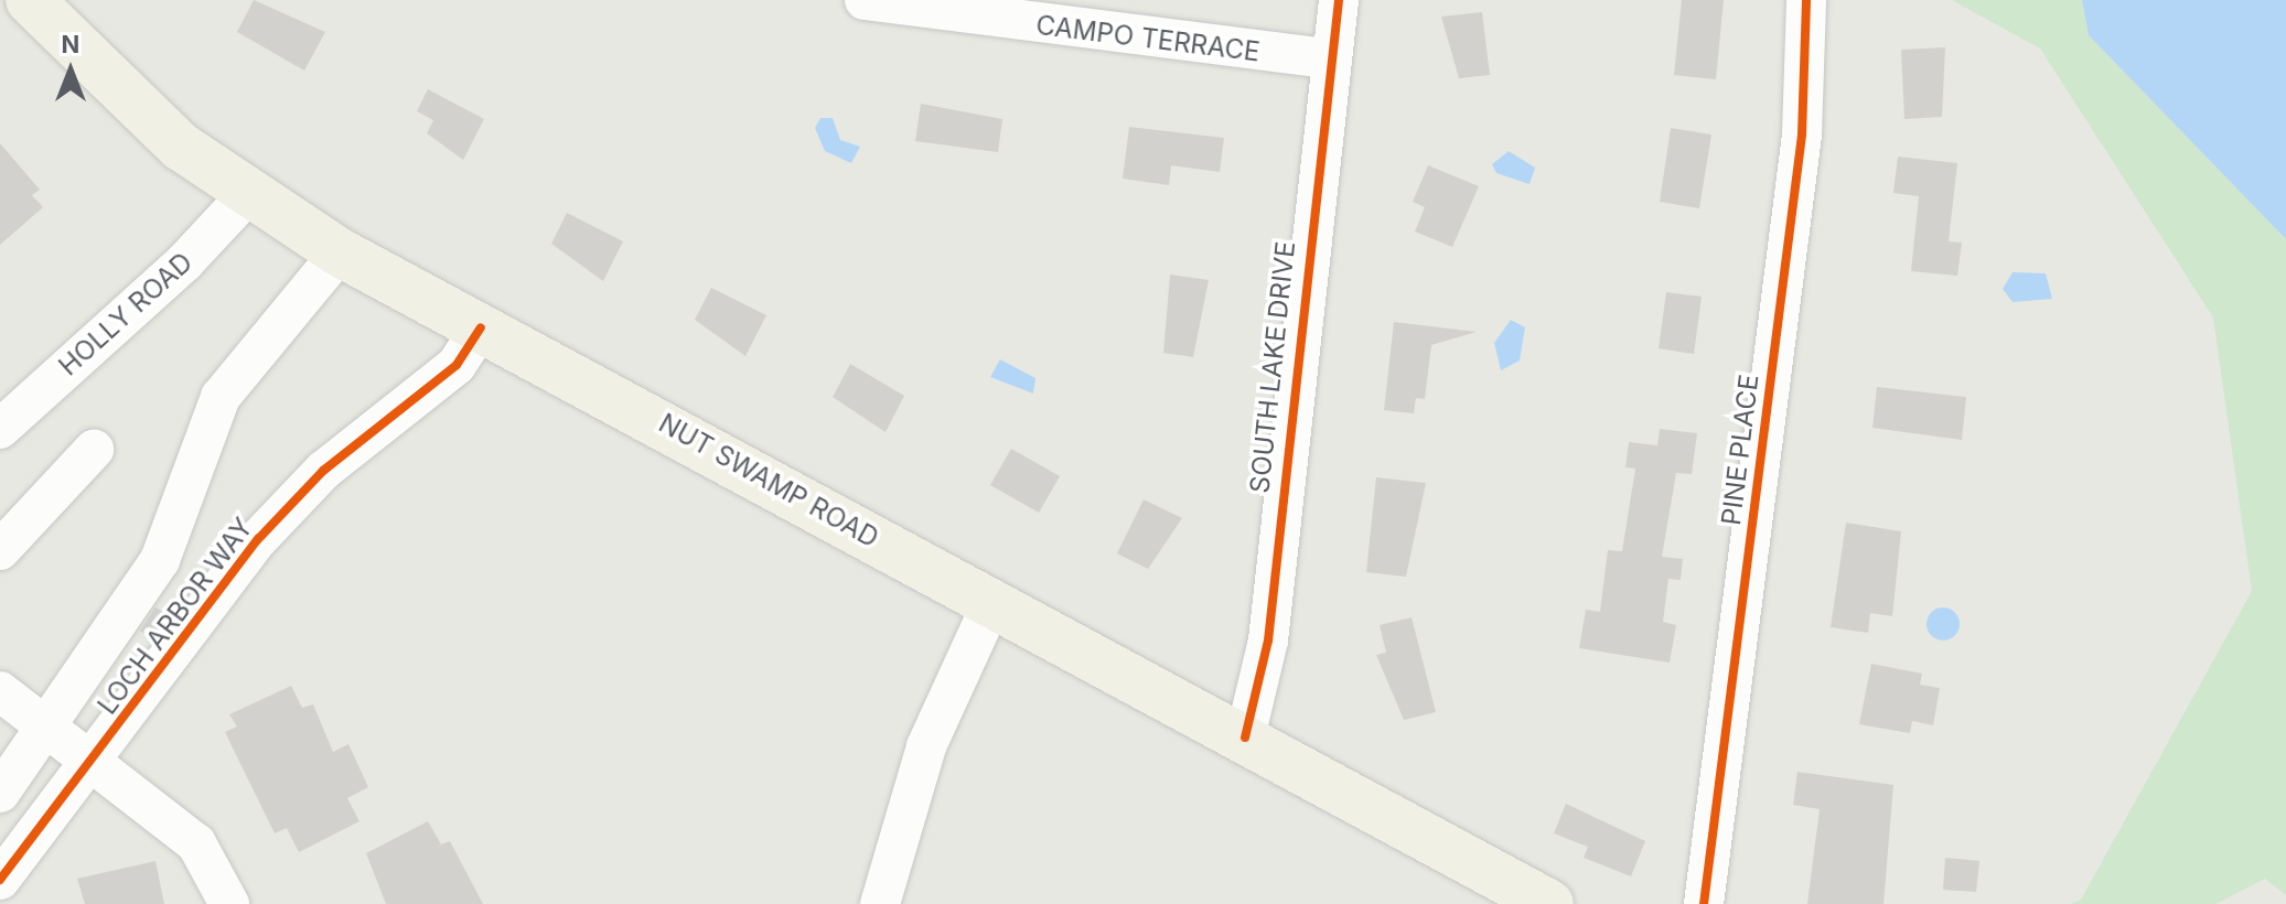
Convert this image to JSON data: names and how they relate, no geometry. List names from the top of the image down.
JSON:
{
  "streets": {
    "main road": ["NUT SWAMP ROAD"],
    "street": [
      "CAMPO TERRACE",
      "HOLLY ROAD",
      "SOUTH LAKE DRIVE",
      "PINE PLACE",
      "LOCH ARBOR WAY"
    ]
  },
  "crossings": [
    ["CAMPO TERRACE", "SOUTH LAKE DRIVE"],
    ["HOLLY ROAD", "NUT SWAMP ROAD"],
    ["SOUTH LAKE DRIVE", "NUT SWAMP ROAD"],
    ["NUT SWAMP ROAD", "LOCH ARBOR WAY"]
  ],
  "north": "top"
}
